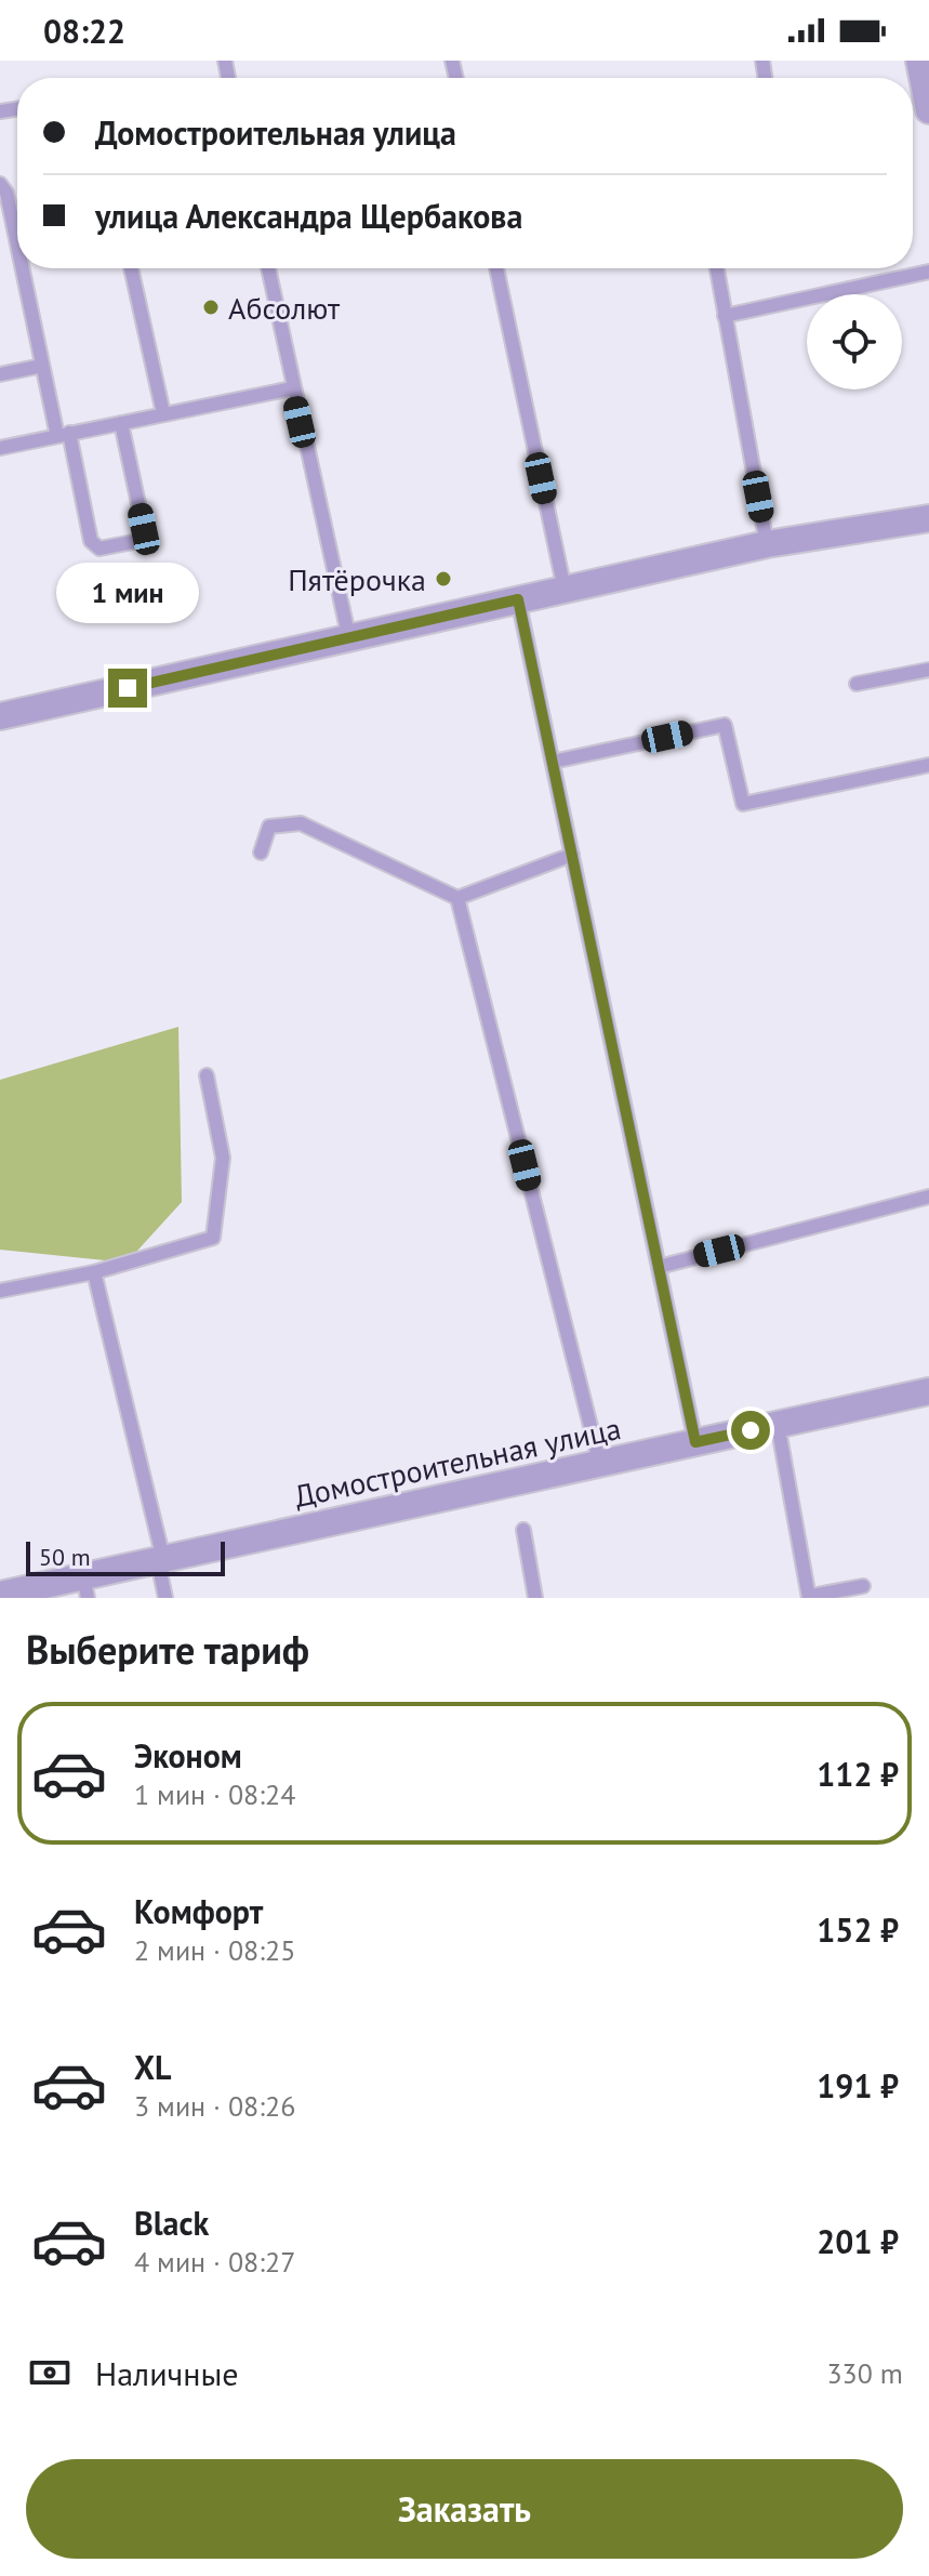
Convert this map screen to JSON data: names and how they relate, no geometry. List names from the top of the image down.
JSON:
{
  "streets": {
    "street": ["Домостроительная улица"]
  },
  "places": ["Абсолют", "Пятёрочка"],
  "scale_bar": "50 m",
  "page": {
    "status": "08:22",
    "banner": ["Домостроительная улица", "улица Александра Щербакова"],
    "bubble": "1 мин",
    "scale": "50 m",
    "heading": "Выберите тариф",
    "list": [
      {
        "name": "Эконом",
        "note": "1 мин · 08:24",
        "value": "112 ₽"
      },
      {
        "name": "Комфорт",
        "note": "2 мин · 08:25",
        "value": "152 ₽"
      },
      {
        "name": "XL",
        "note": "3 мин · 08:26",
        "value": "191 ₽"
      },
      {
        "name": "Black",
        "note": "4 мин · 08:27",
        "value": "201 ₽"
      }
    ],
    "pay": ["Наличные", "330 m"],
    "buttons": "Заказать"
  }
}
